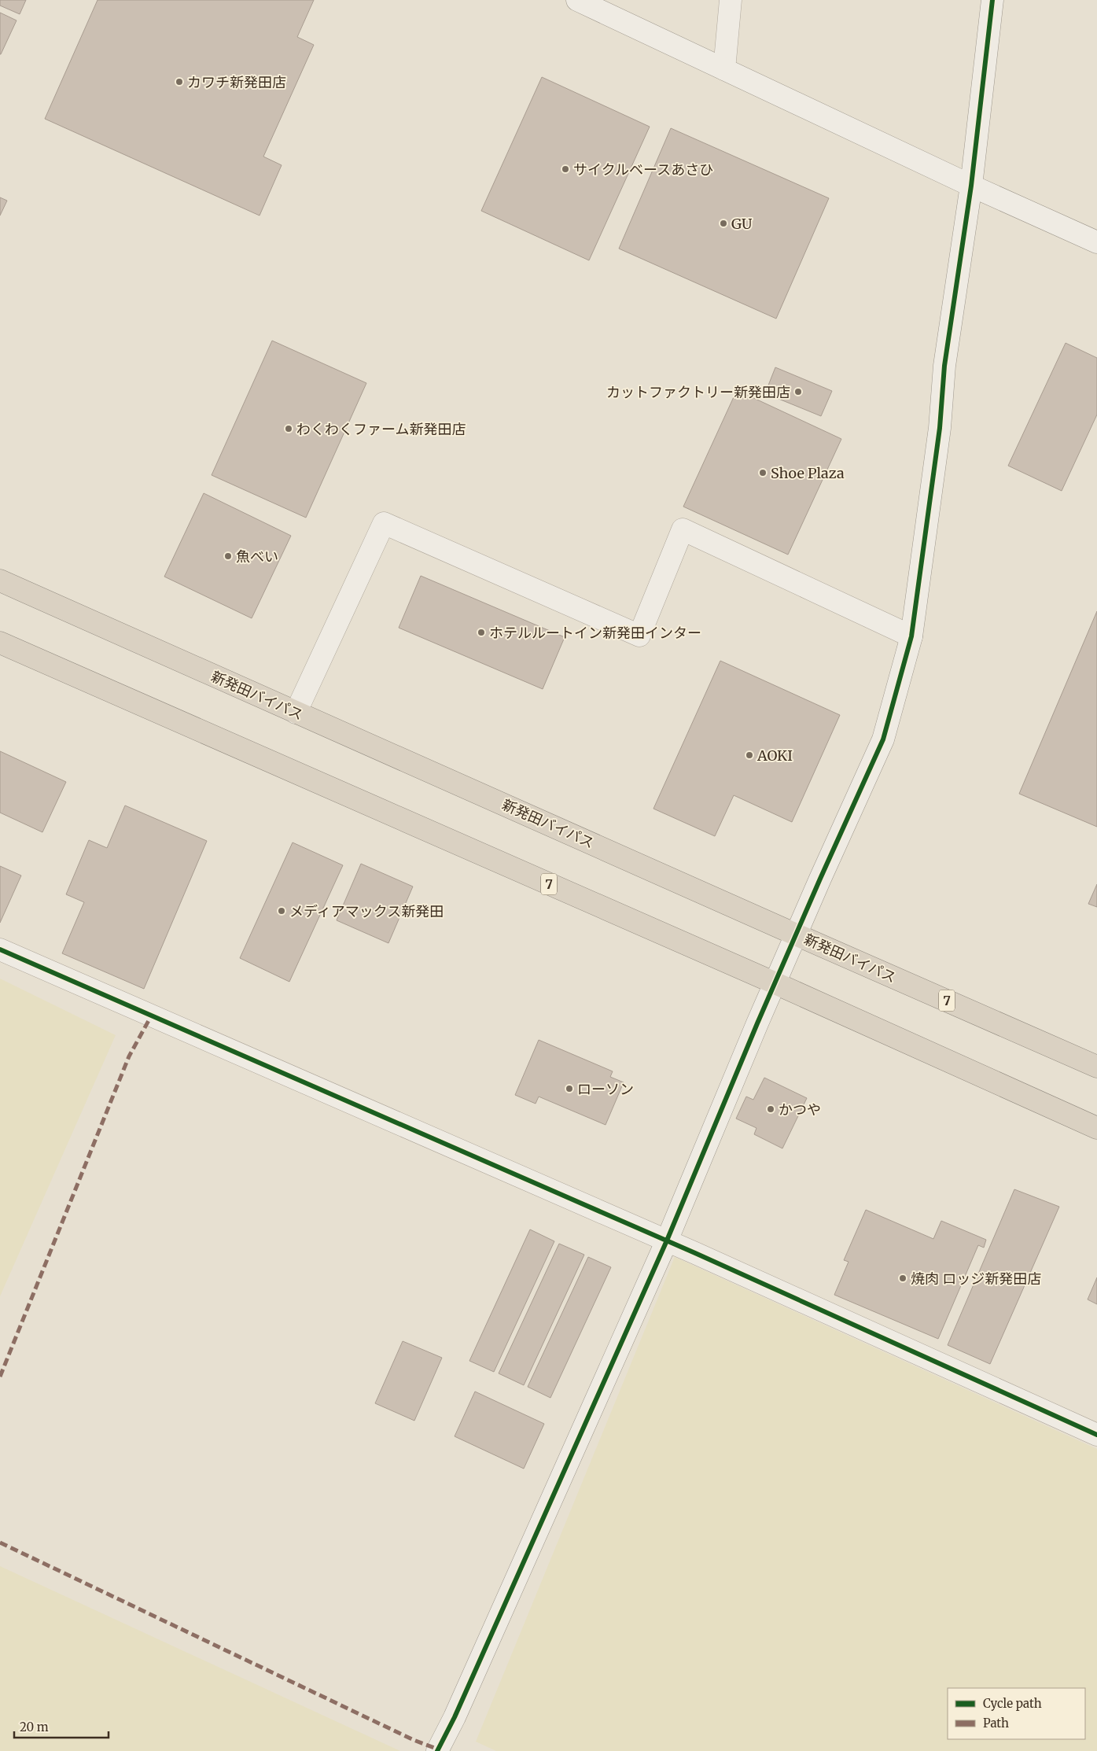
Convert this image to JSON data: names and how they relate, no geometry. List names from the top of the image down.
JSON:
{
  "streets": {
    "highway": ["新発田バイパス", "7"]
  },
  "places": [
    "カワチ新発田店",
    "サイクルベースあさひ",
    "GU",
    "カットファクトリー新発田店",
    "わくわくファーム新発田店",
    "Shoe Plaza",
    "魚べい",
    "ホテルルートイン新発田インター",
    "AOKI",
    "メディアマックス新発田",
    "ローソン",
    "かつや",
    "焼肉 ロッジ新発田店"
  ],
  "legend": ["Cycle path", "Path"],
  "scale_bar": "20 m"
}
